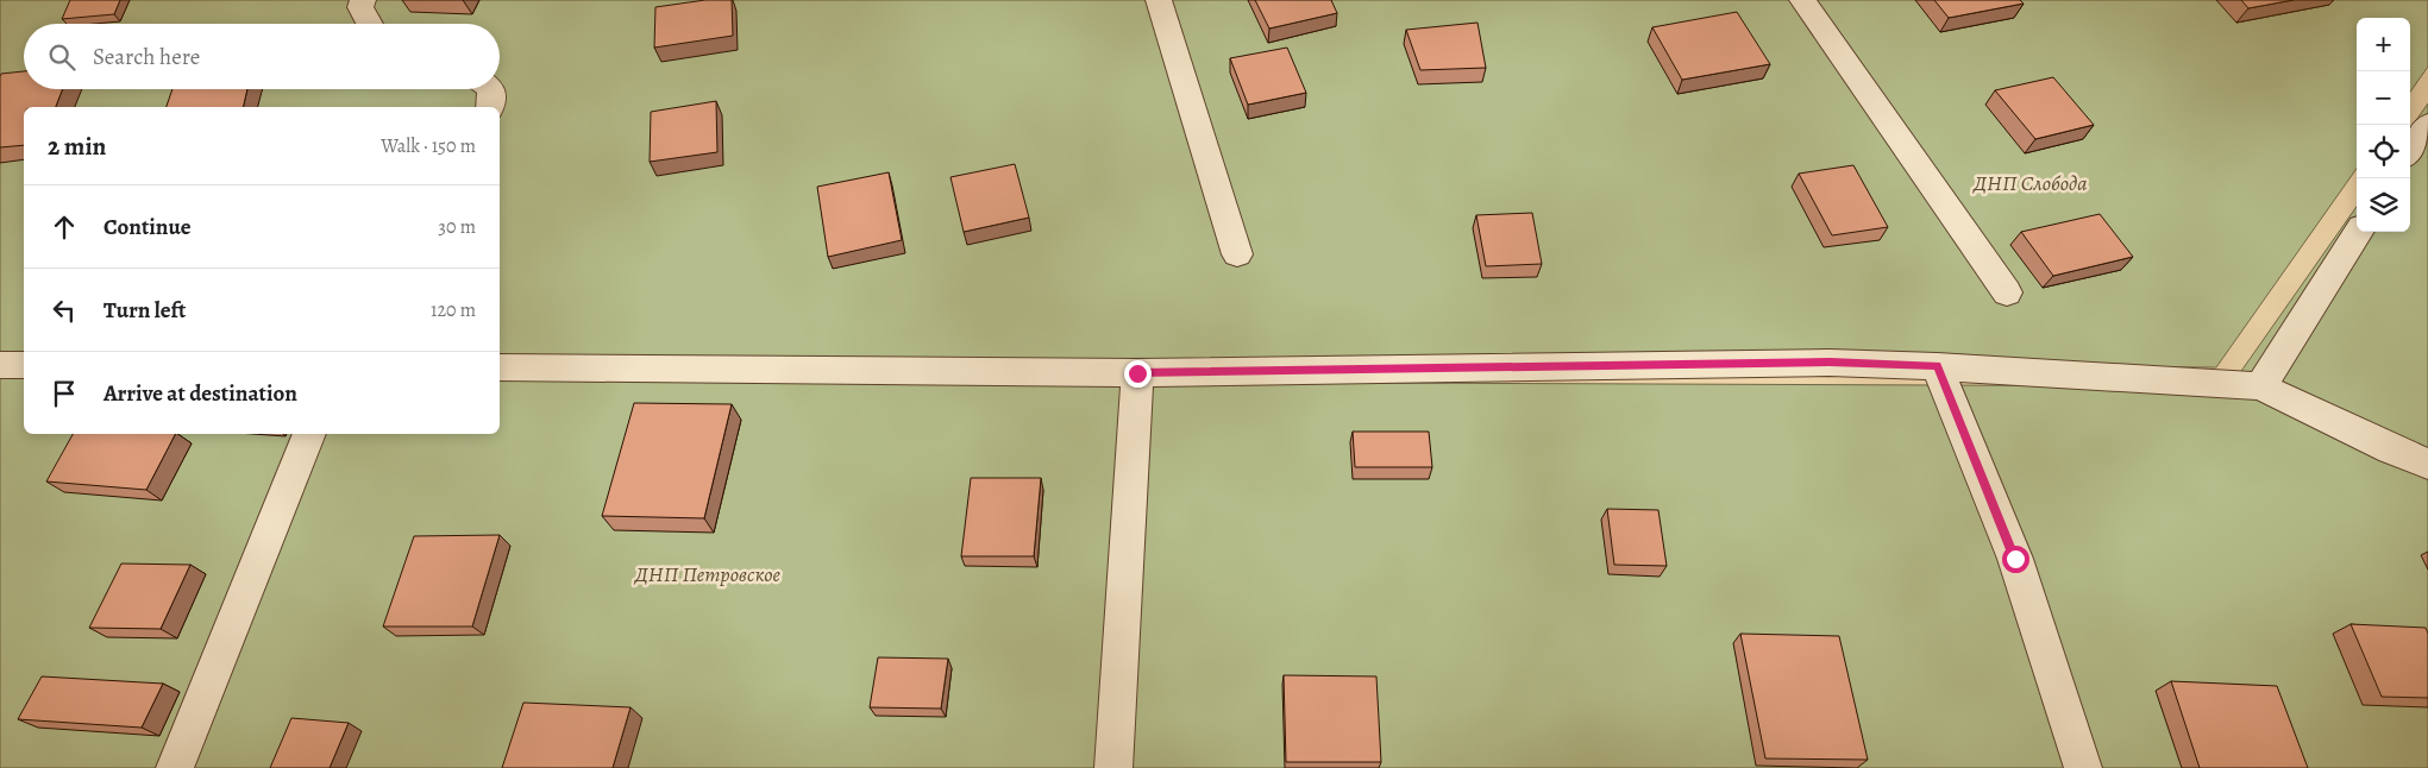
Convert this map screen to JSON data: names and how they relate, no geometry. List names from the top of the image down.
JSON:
{
  "parks": ["ДНП Слобода", "ДНП Петровское"],
  "page": {
    "map_buttons": ["+", "−"],
    "search": "Search here",
    "heading": ["2 min", "Walk · 150 m"],
    "list": [
      ["Continue", "30 m"],
      ["Turn left", "120 m"],
      "Arrive at destination"
    ]
  }
}
